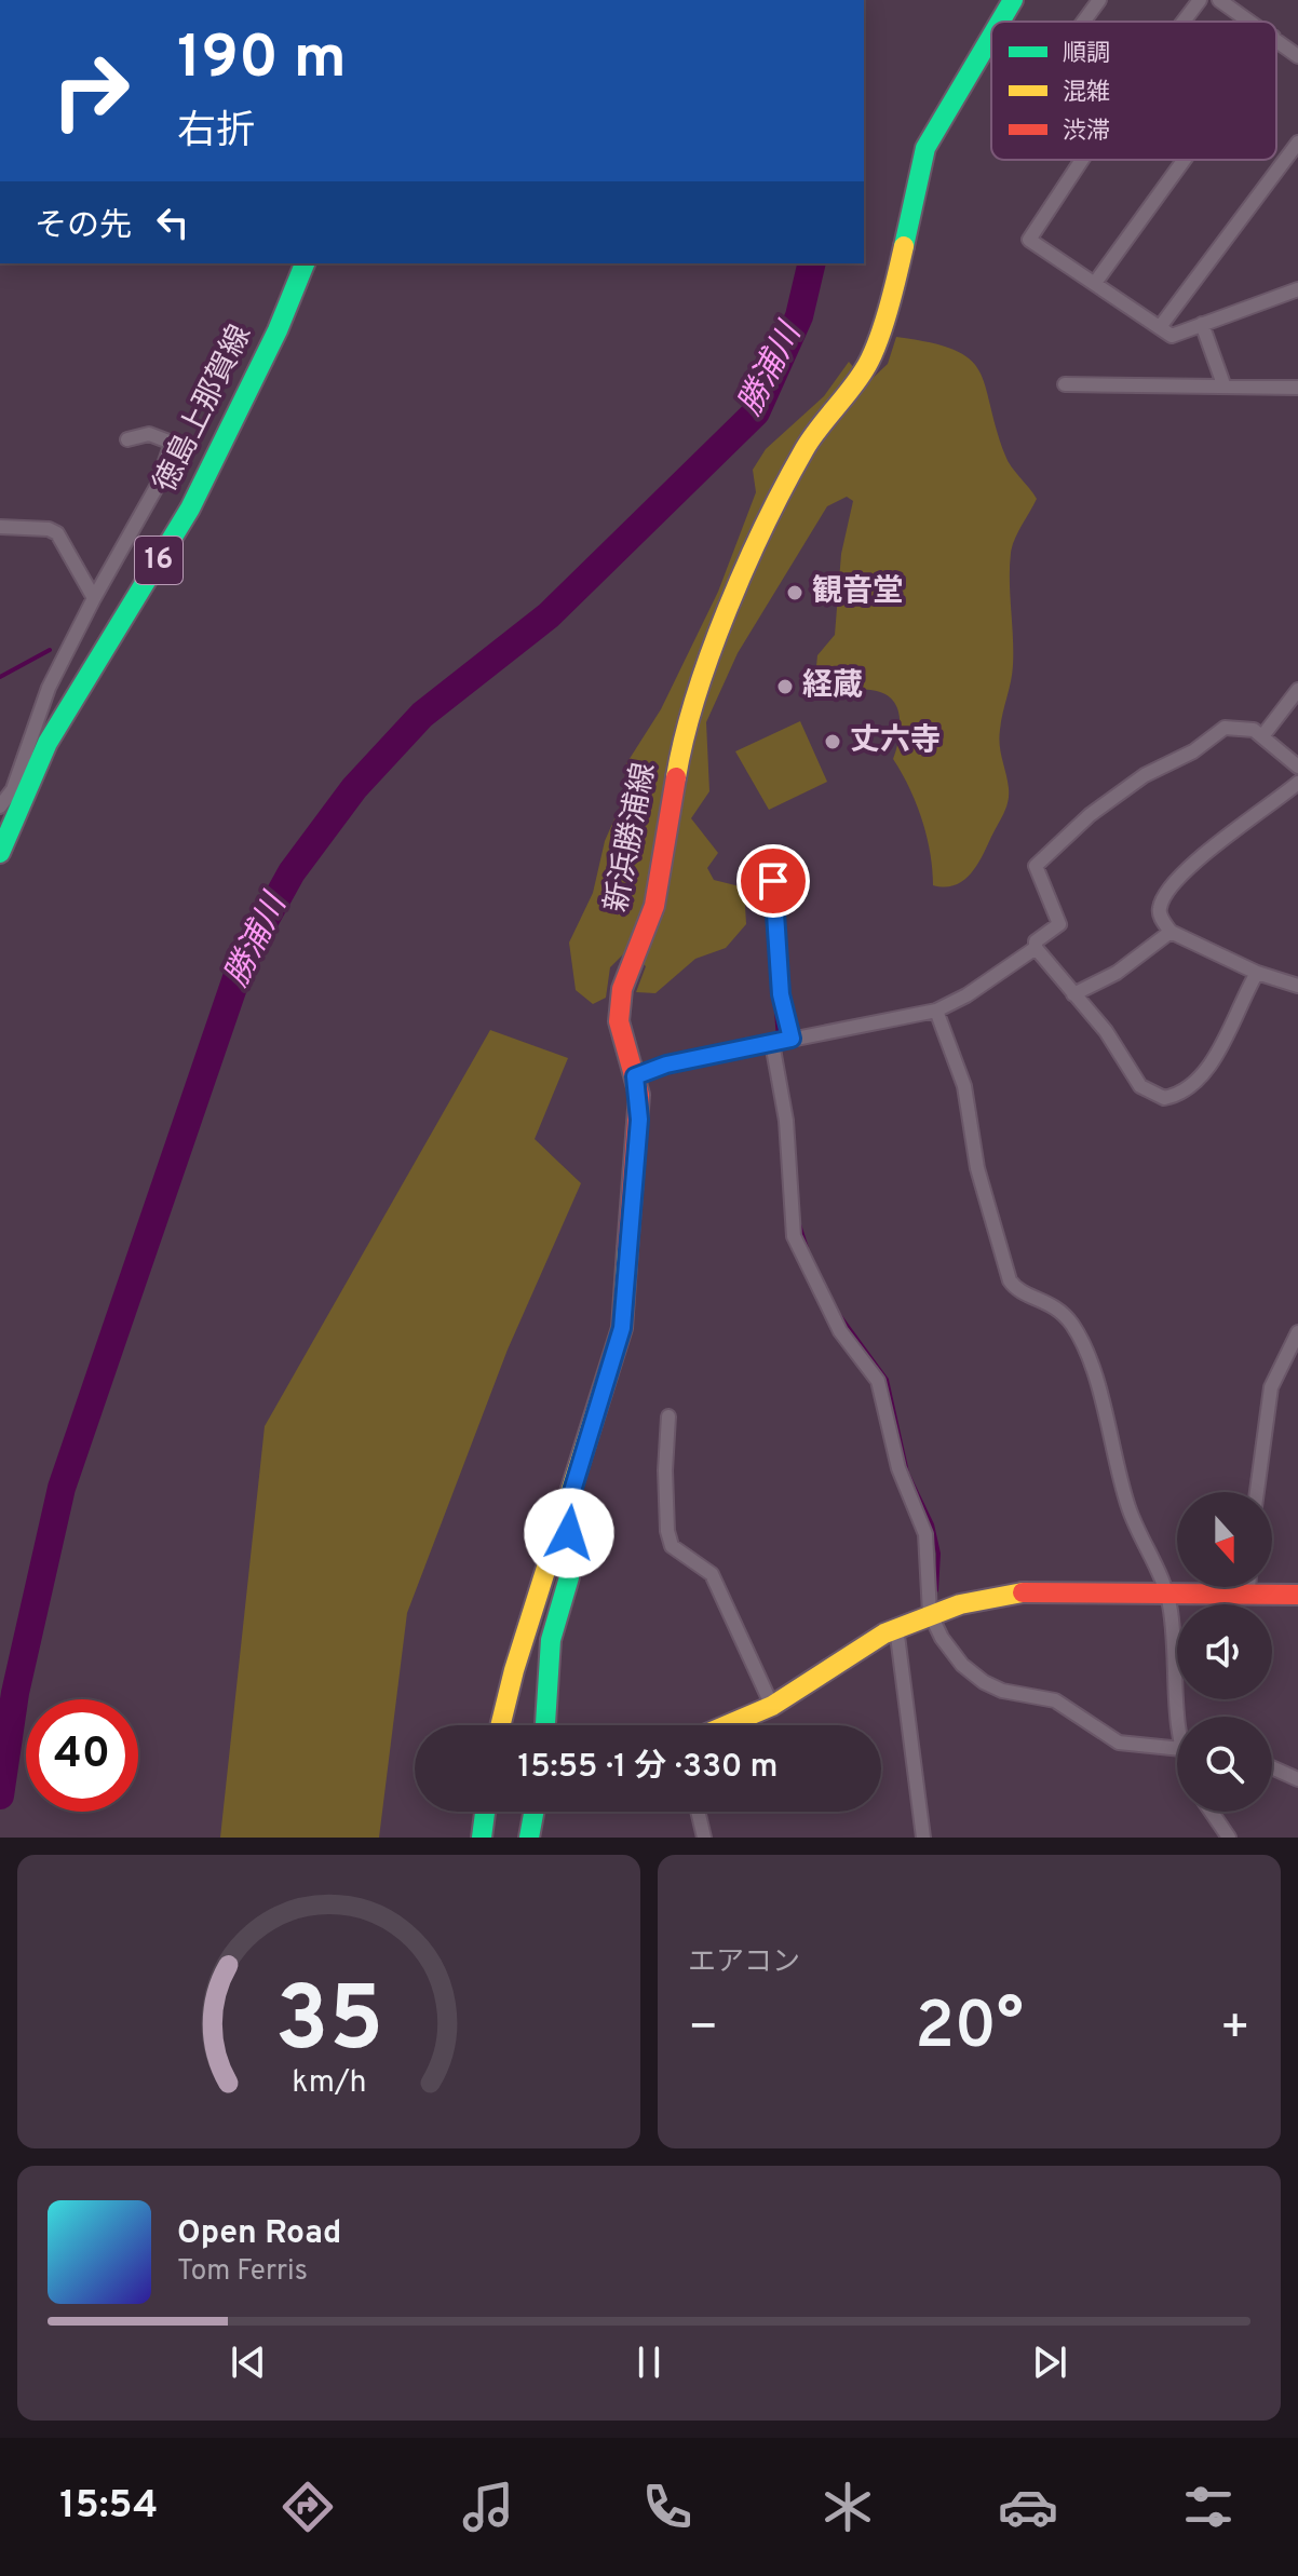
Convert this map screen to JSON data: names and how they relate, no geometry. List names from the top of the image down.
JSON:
{
  "streets": {
    "main road": ["徳島上那賀線", "16", "新浜勝浦線"]
  },
  "water": ["勝浦川"],
  "places": ["観音堂", "経蔵", "丈六寺"],
  "legend": ["順調", "混雑", "渋滞"],
  "north": "bottom",
  "page": {
    "turn": ["190 m", "右折"],
    "then": "その先",
    "limit": "40",
    "trip": "15:55 · 1 分 · 330 m",
    "tile": "エアコン",
    "heat": ["−", "20°", "+"],
    "song": ["Open Road", "Tom Ferris"],
    "tabs": "15:54",
    "gauge": ["35", "km/h"]
  }
}
